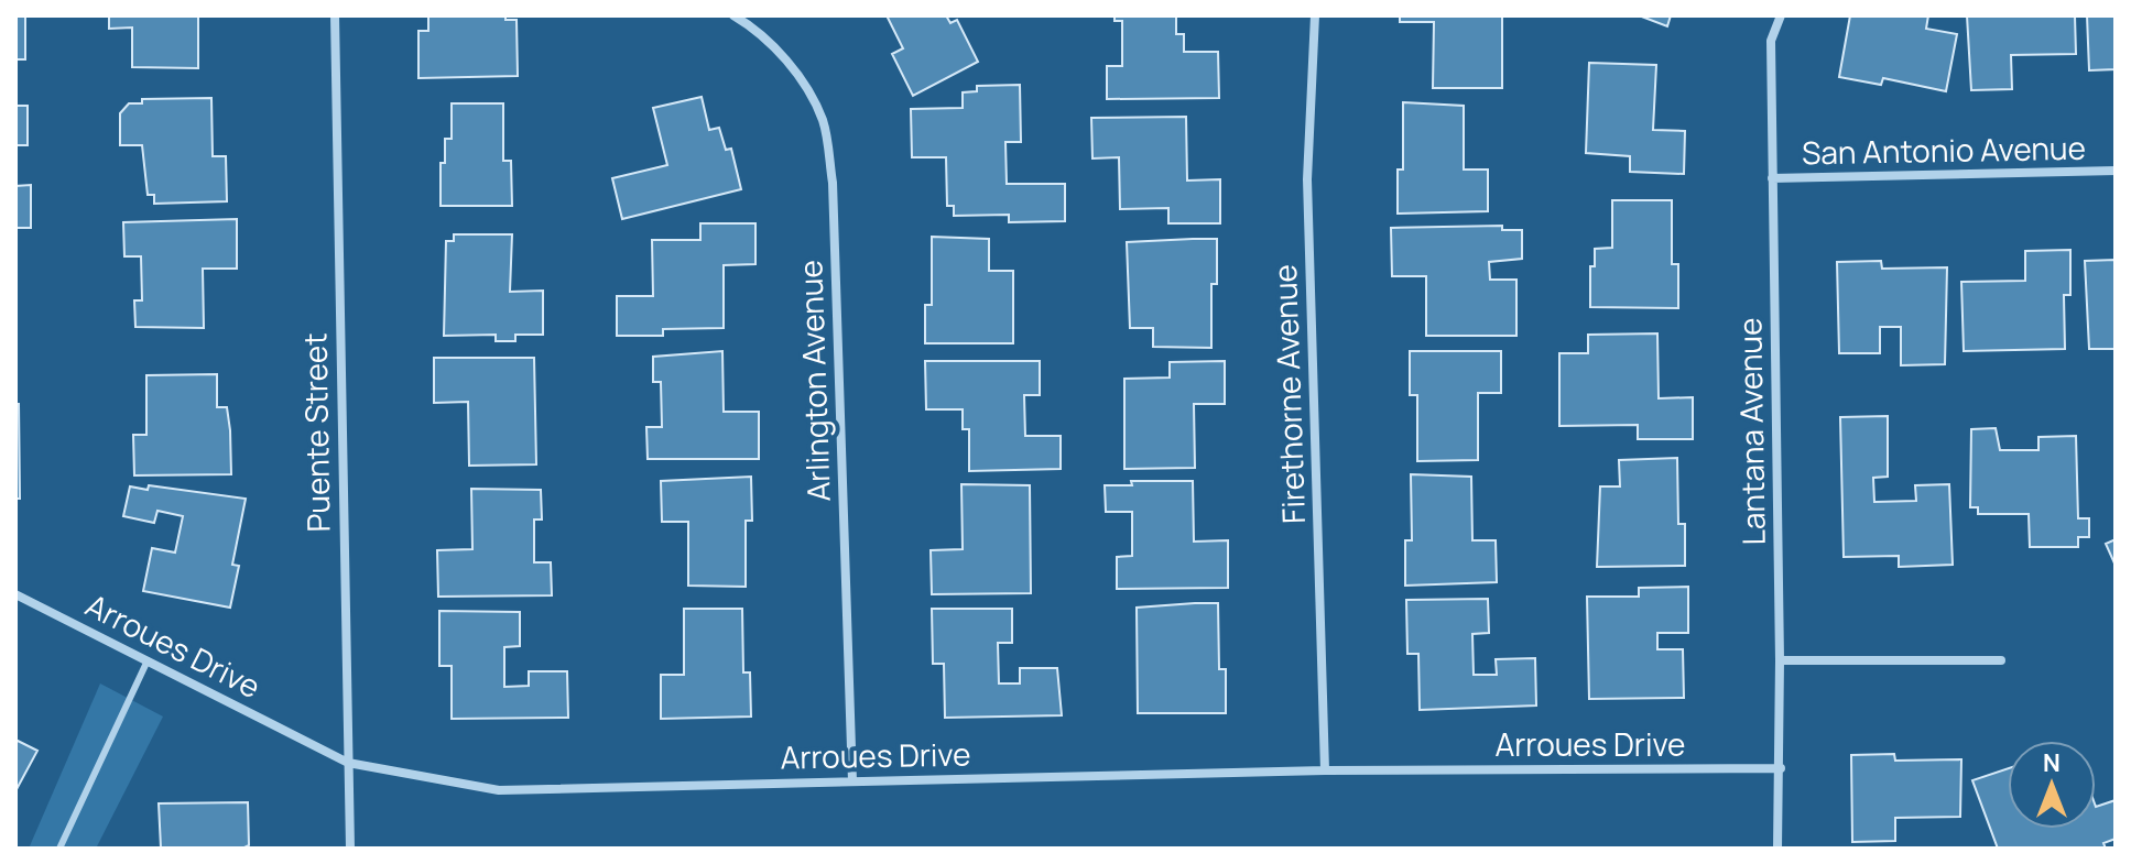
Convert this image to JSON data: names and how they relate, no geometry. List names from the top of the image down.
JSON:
{
  "streets": {
    "street": [
      "San Antonio Avenue",
      "Arlington Avenue",
      "Firethorne Avenue",
      "Lantana Avenue",
      "Puente Street",
      "Arroues Drive"
    ]
  },
  "crossings": [
    ["San Antonio Avenue", "Lantana Avenue"],
    ["Arlington Avenue", "Arroues Drive"],
    ["Firethorne Avenue", "Arroues Drive"],
    ["Lantana Avenue", "Arroues Drive"],
    ["Puente Street", "Arroues Drive"]
  ],
  "north": "top"
}
